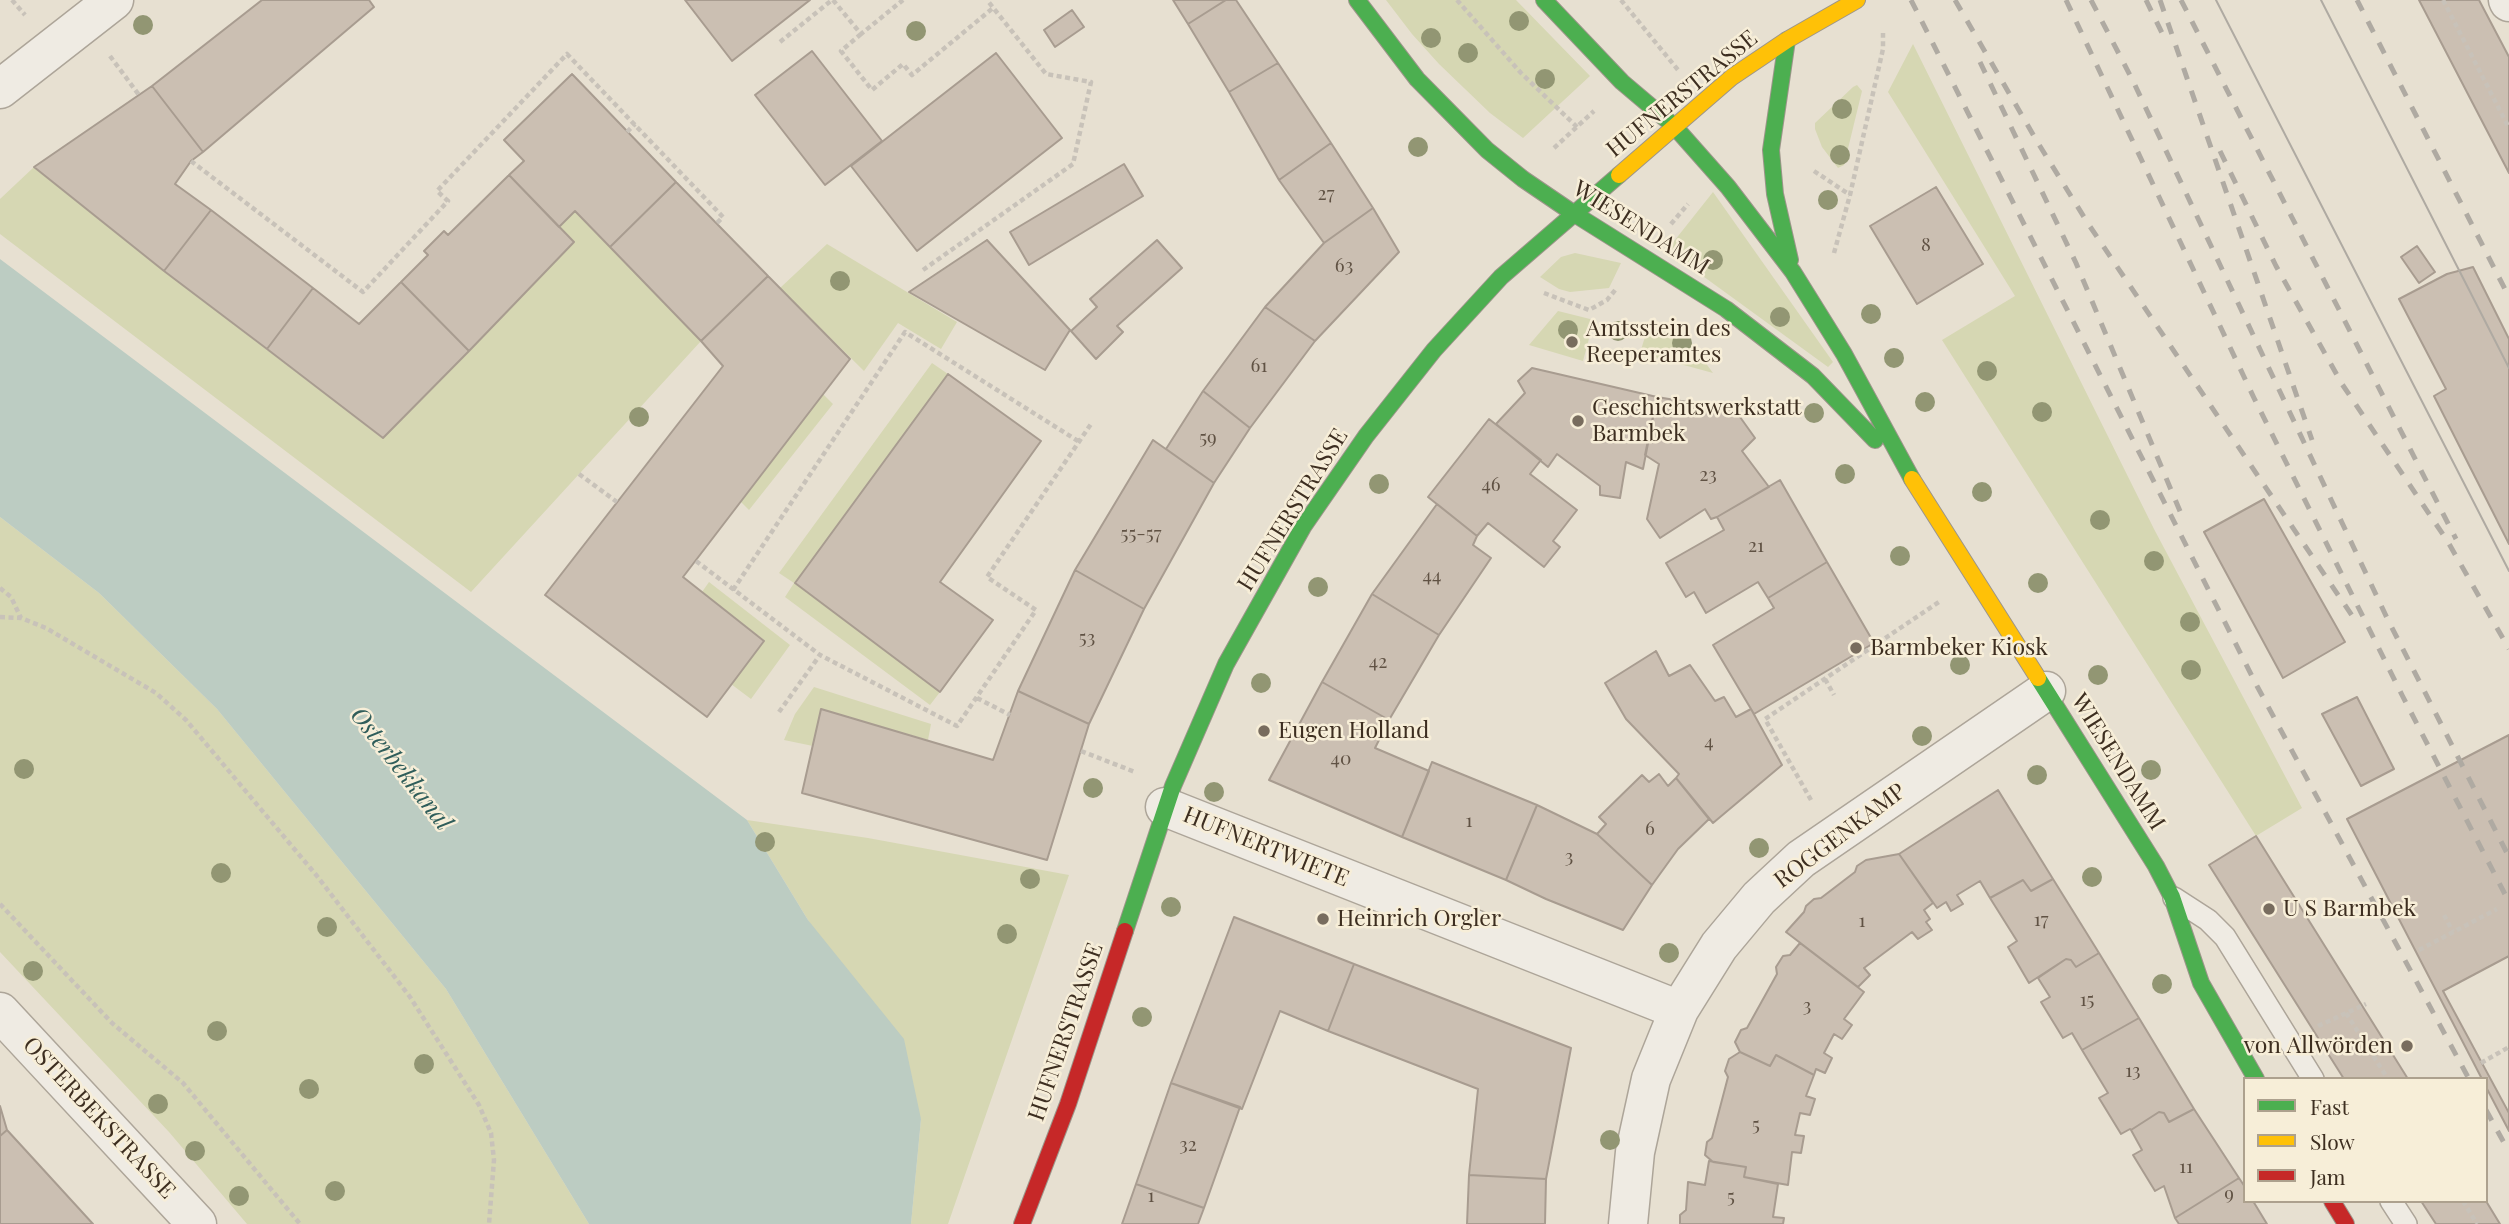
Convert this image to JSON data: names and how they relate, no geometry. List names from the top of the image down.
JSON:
{
  "streets": {
    "street": [
      "HUFNERSTRASSE",
      "WIESENDAMM",
      "ROGGENKAMP",
      "HUFNERTWIETE",
      "OSTERBEKSTRASSE"
    ]
  },
  "crossings": [
    ["HUFNERSTRASSE", "WIESENDAMM"],
    ["HUFNERSTRASSE", "HUFNERTWIETE"],
    ["WIESENDAMM", "ROGGENKAMP"],
    ["ROGGENKAMP", "HUFNERTWIETE"]
  ],
  "water": ["Osterbekkanal"],
  "places": [
    "Amtsstein des Reeperamtes",
    "Geschichtswerkstatt Barmbek",
    "Barmbeker Kiosk",
    "Eugen Holland",
    "U S Barmbek",
    "Heinrich Orgler",
    "von Allwörden"
  ],
  "house_numbers": [
    "27",
    "8",
    "63",
    "61",
    "59",
    "23",
    "46",
    "55-57",
    "21",
    "44",
    "53",
    "42",
    "4",
    "40",
    "1",
    "6",
    "3",
    "17",
    "1",
    "15",
    "3",
    "13",
    "5",
    "32",
    "11",
    "9",
    "1",
    "5"
  ],
  "legend": ["Fast", "Slow", "Jam"]
}
